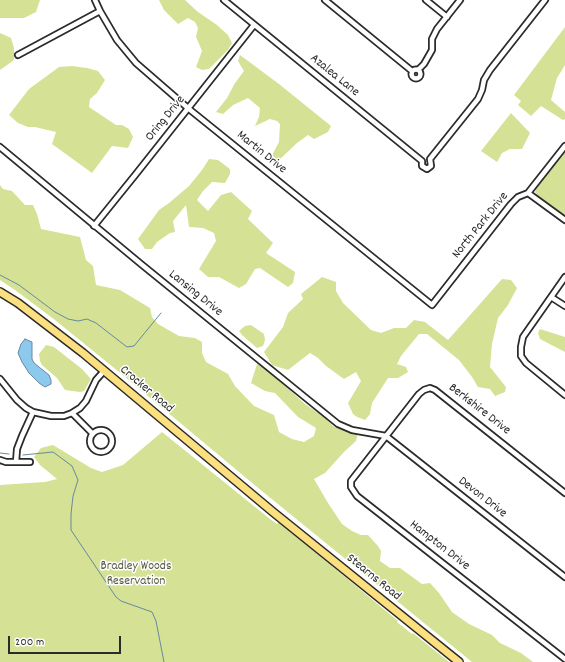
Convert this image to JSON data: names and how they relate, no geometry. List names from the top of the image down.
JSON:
{
  "streets": {
    "main road": ["Crocker Road", "Stearns Road"],
    "street": [
      "Azalea Lane",
      "Oring Drive",
      "Martin Drive",
      "North Park Drive",
      "Lansing Drive",
      "Berkshire Drive",
      "Devon Drive",
      "Hampton Drive"
    ]
  },
  "crossings": [
    ["Azalea Lane", "Oring Drive"],
    ["Oring Drive", "Martin Drive"],
    ["Oring Drive", "Lansing Drive"],
    ["Martin Drive", "North Park Drive"],
    ["Lansing Drive", "Berkshire Drive"],
    ["Lansing Drive", "Devon Drive"],
    ["Lansing Drive", "Hampton Drive"],
    ["Crocker Road", "Stearns Road"],
    ["Berkshire Drive", "Devon Drive"],
    ["Berkshire Drive", "Hampton Drive"],
    ["Devon Drive", "Hampton Drive"]
  ],
  "parks": ["Bradley Woods Reservation"],
  "scale_bar": "200 m"
}
